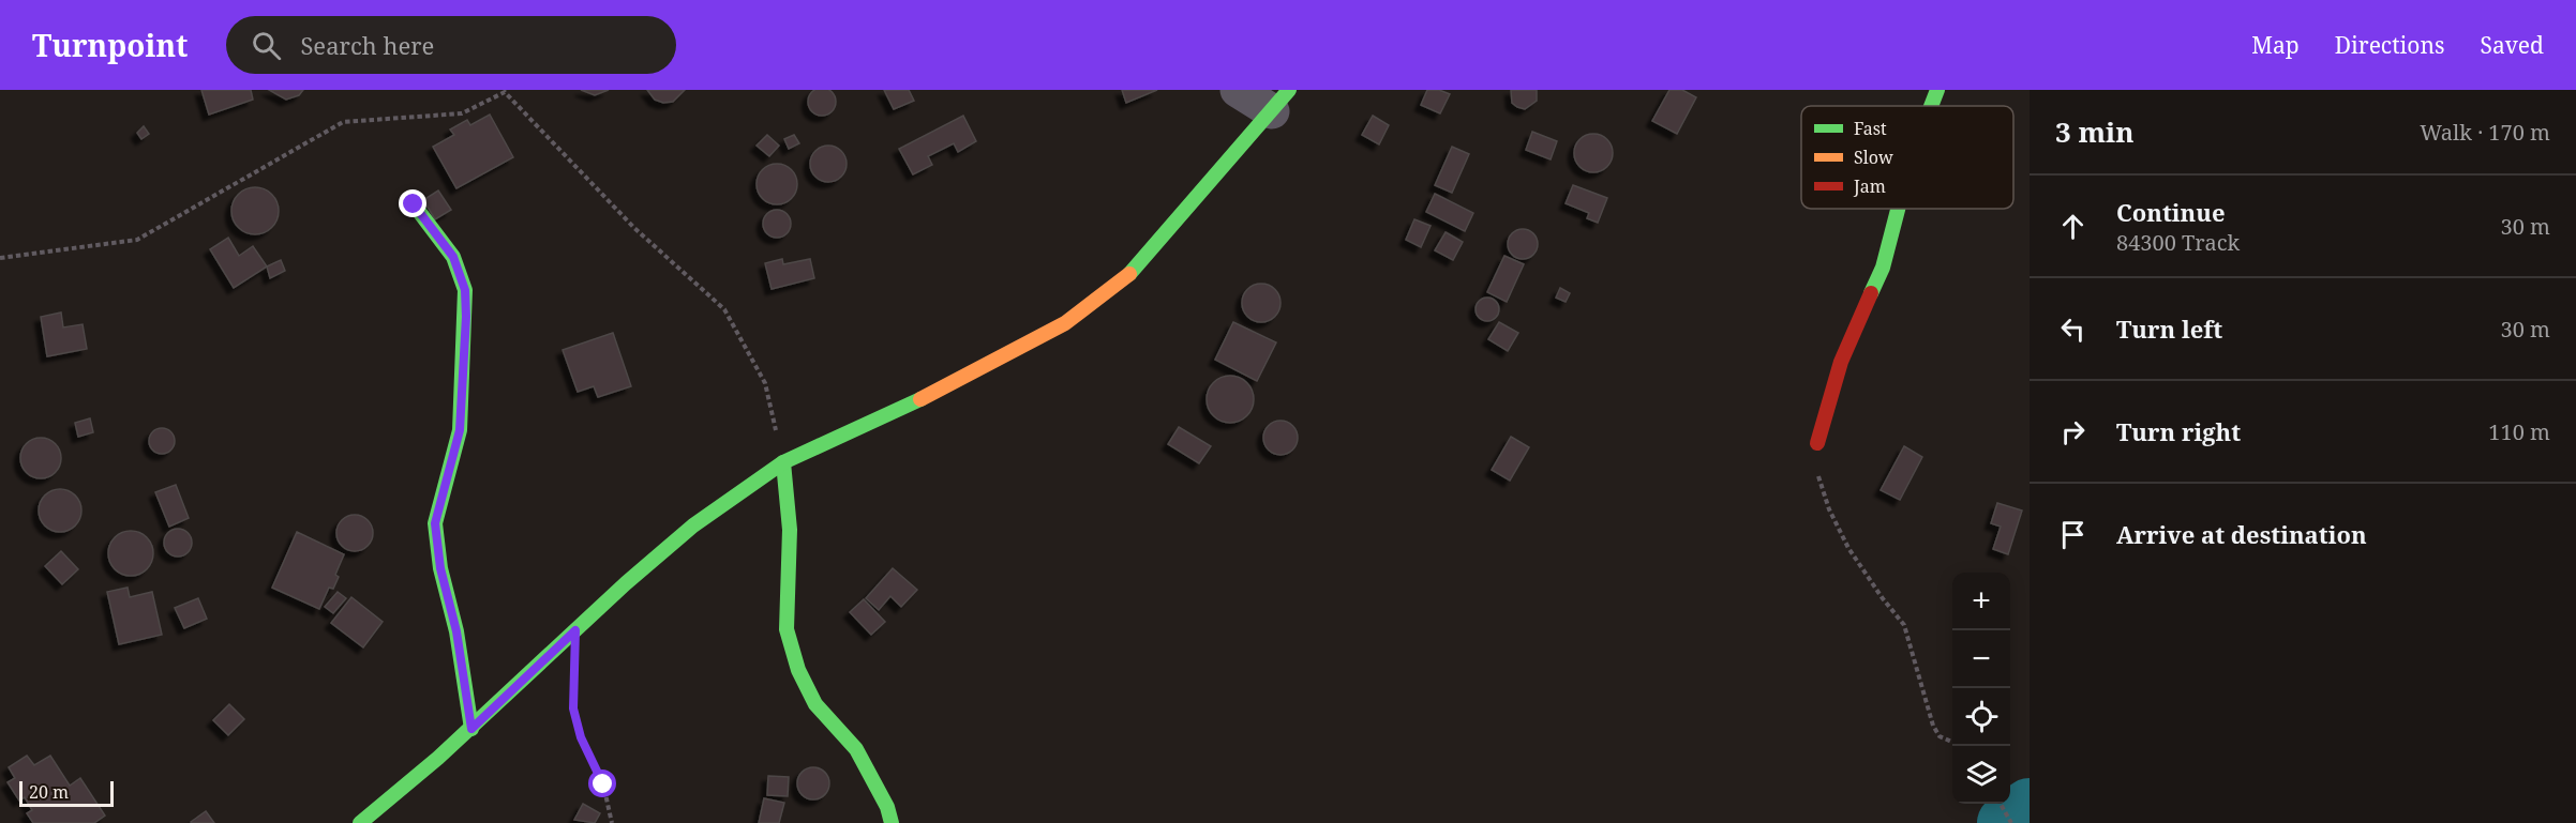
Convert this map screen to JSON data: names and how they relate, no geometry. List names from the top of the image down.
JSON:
{
  "legend": ["Fast", "Slow", "Jam"],
  "scale_bar": "20 m",
  "page": {
    "header": "Turnpoint",
    "search": "Search here",
    "nav": ["Map", "Directions", "Saved"],
    "heading": ["3 min", "Walk · 170 m"],
    "list": [
      ["Continue", "84300 Track", "30 m"],
      ["Turn left", "30 m"],
      ["Turn right", "110 m"],
      "Arrive at destination"
    ],
    "map_buttons": ["+", "−"],
    "scale": "20 m"
  }
}
